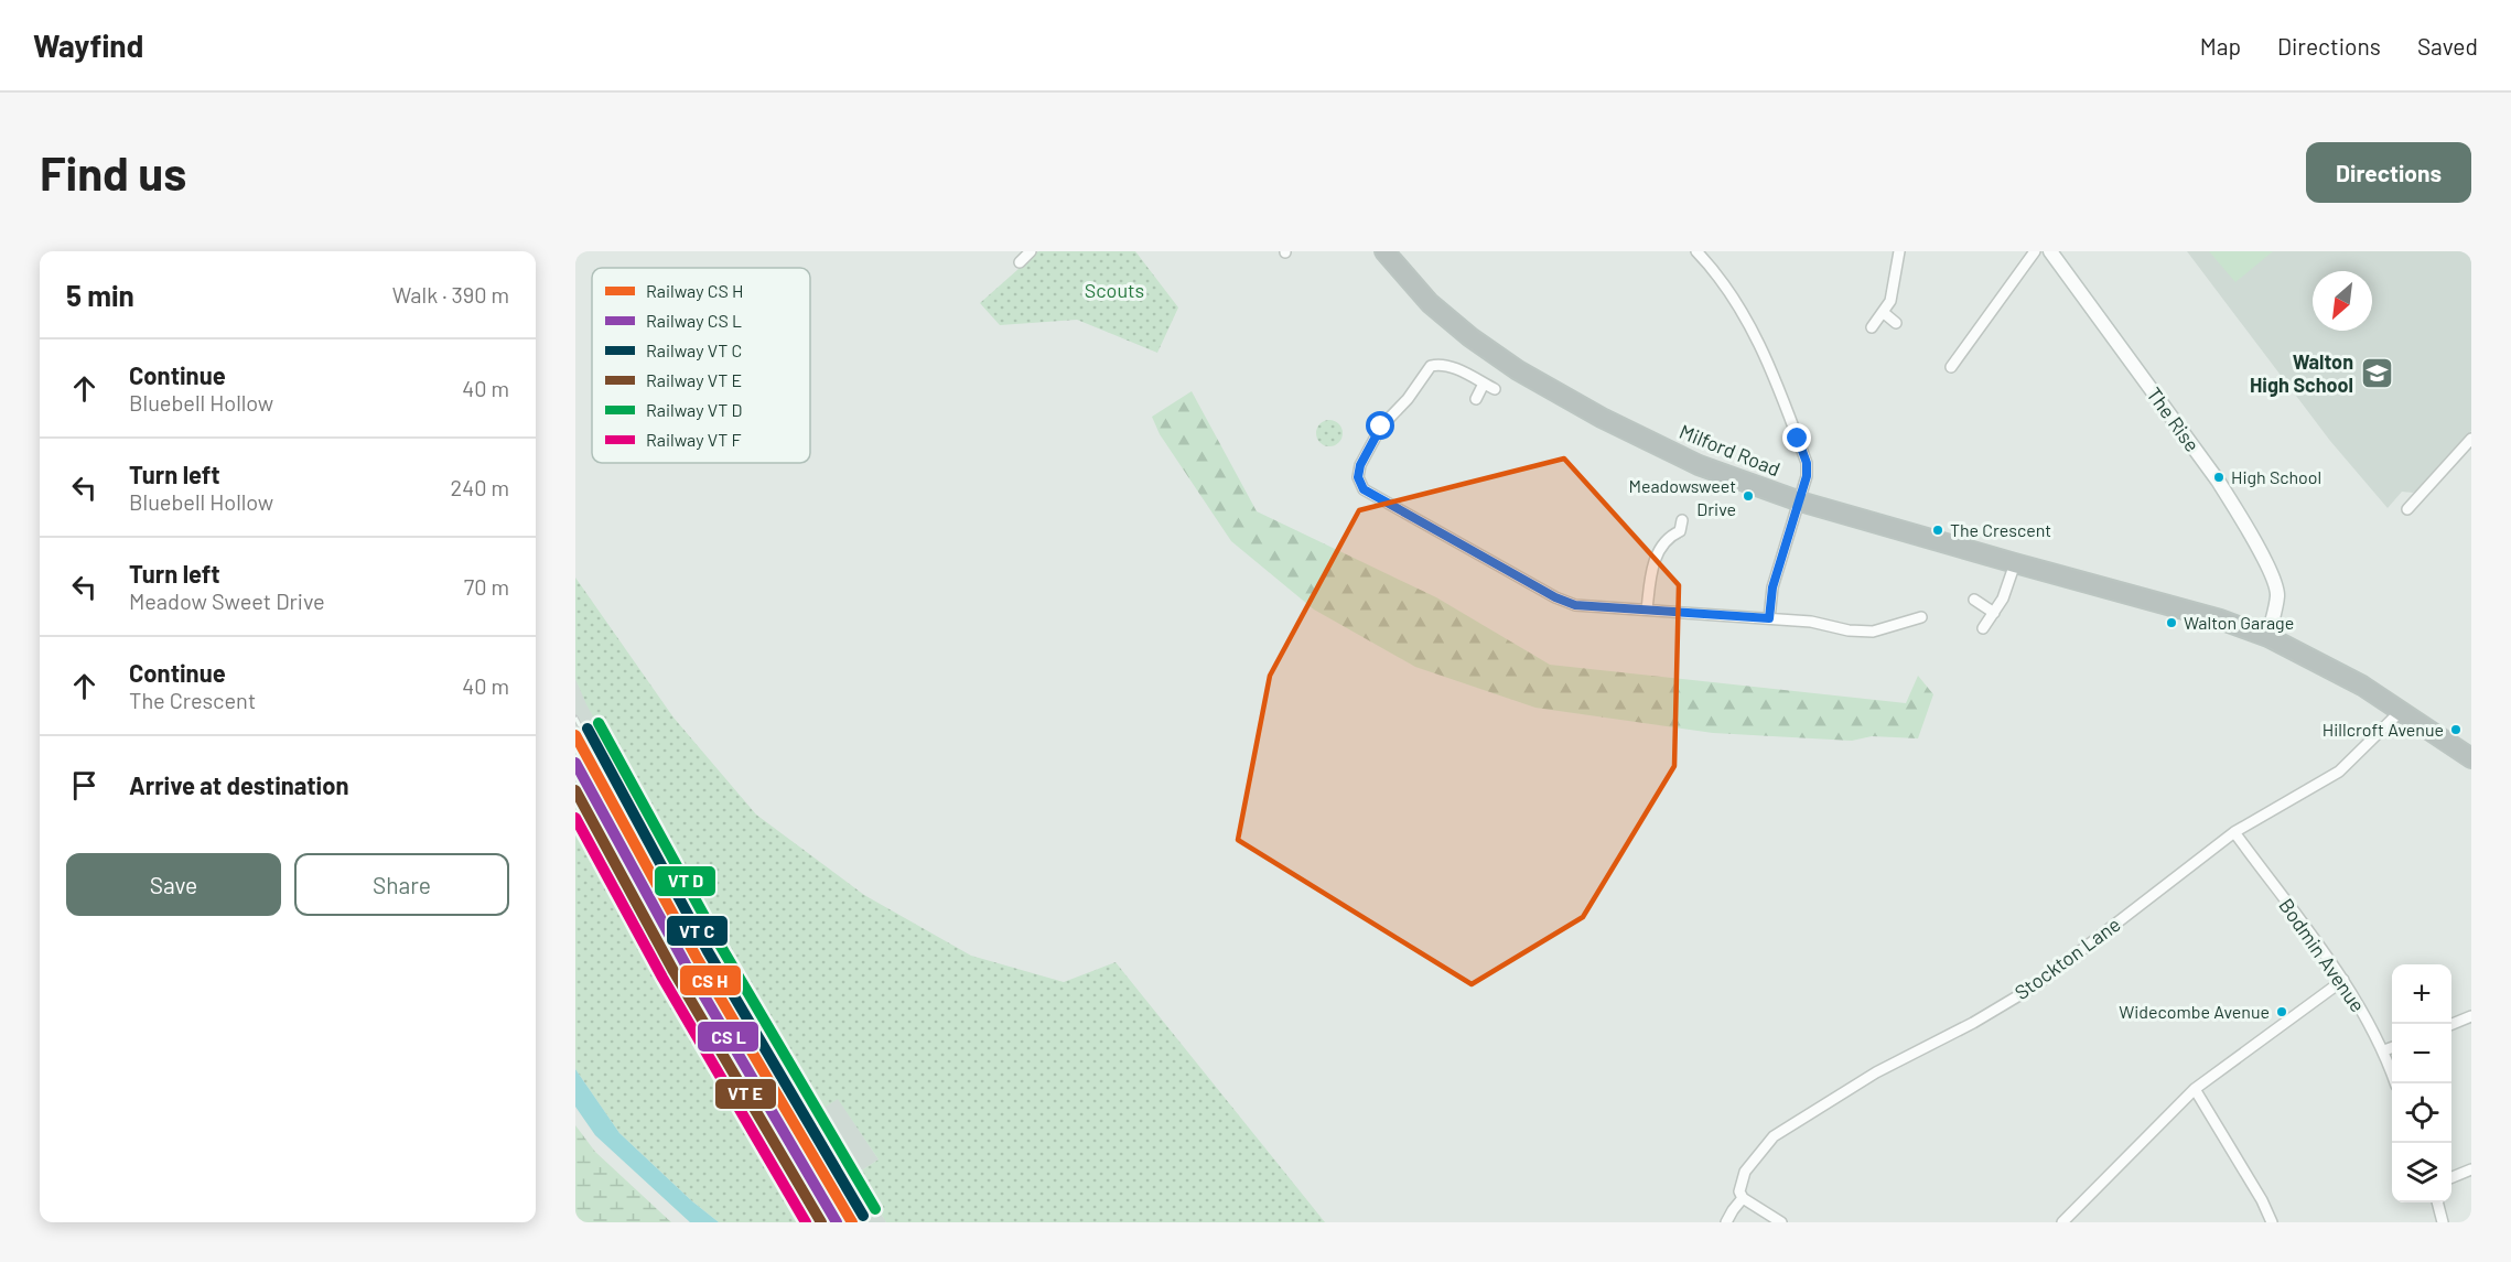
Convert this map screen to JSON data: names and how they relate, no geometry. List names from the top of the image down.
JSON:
{
  "streets": {
    "highway": ["Milford Road"],
    "street": ["The Rise", "Bodmin Avenue", "Stockton Lane"]
  },
  "crossings": [
    ["The Rise", "Milford Road"],
    ["Milford Road", "Stockton Lane"],
    ["Bodmin Avenue", "Stockton Lane"]
  ],
  "parks": ["Scouts"],
  "places": {
    "school or university": ["Walton High School"],
    "other": [
      "High School",
      "Meadowsweet Drive",
      "The Crescent",
      "Walton Garage",
      "Hillcroft Avenue",
      "Widecombe Avenue"
    ]
  },
  "legend": [
    "Railway CS H",
    "Railway CS L",
    "Railway VT C",
    "Railway VT E",
    "Railway VT D",
    "Railway VT F"
  ],
  "north": "bottom left",
  "page": {
    "header": "Wayfind",
    "nav": ["Map", "Directions", "Saved"],
    "buttons": [
      "Directions",
      ["Save", "Share"]
    ],
    "title": "Find us",
    "heading": ["5 min", "Walk · 390 m"],
    "list": [
      ["Continue", "Bluebell Hollow", "40 m"],
      ["Turn left", "Bluebell Hollow", "240 m"],
      ["Turn left", "Meadow Sweet Drive", "70 m"],
      ["Continue", "The Crescent", "40 m"],
      "Arrive at destination"
    ],
    "map_buttons": ["+", "−"]
  }
}
